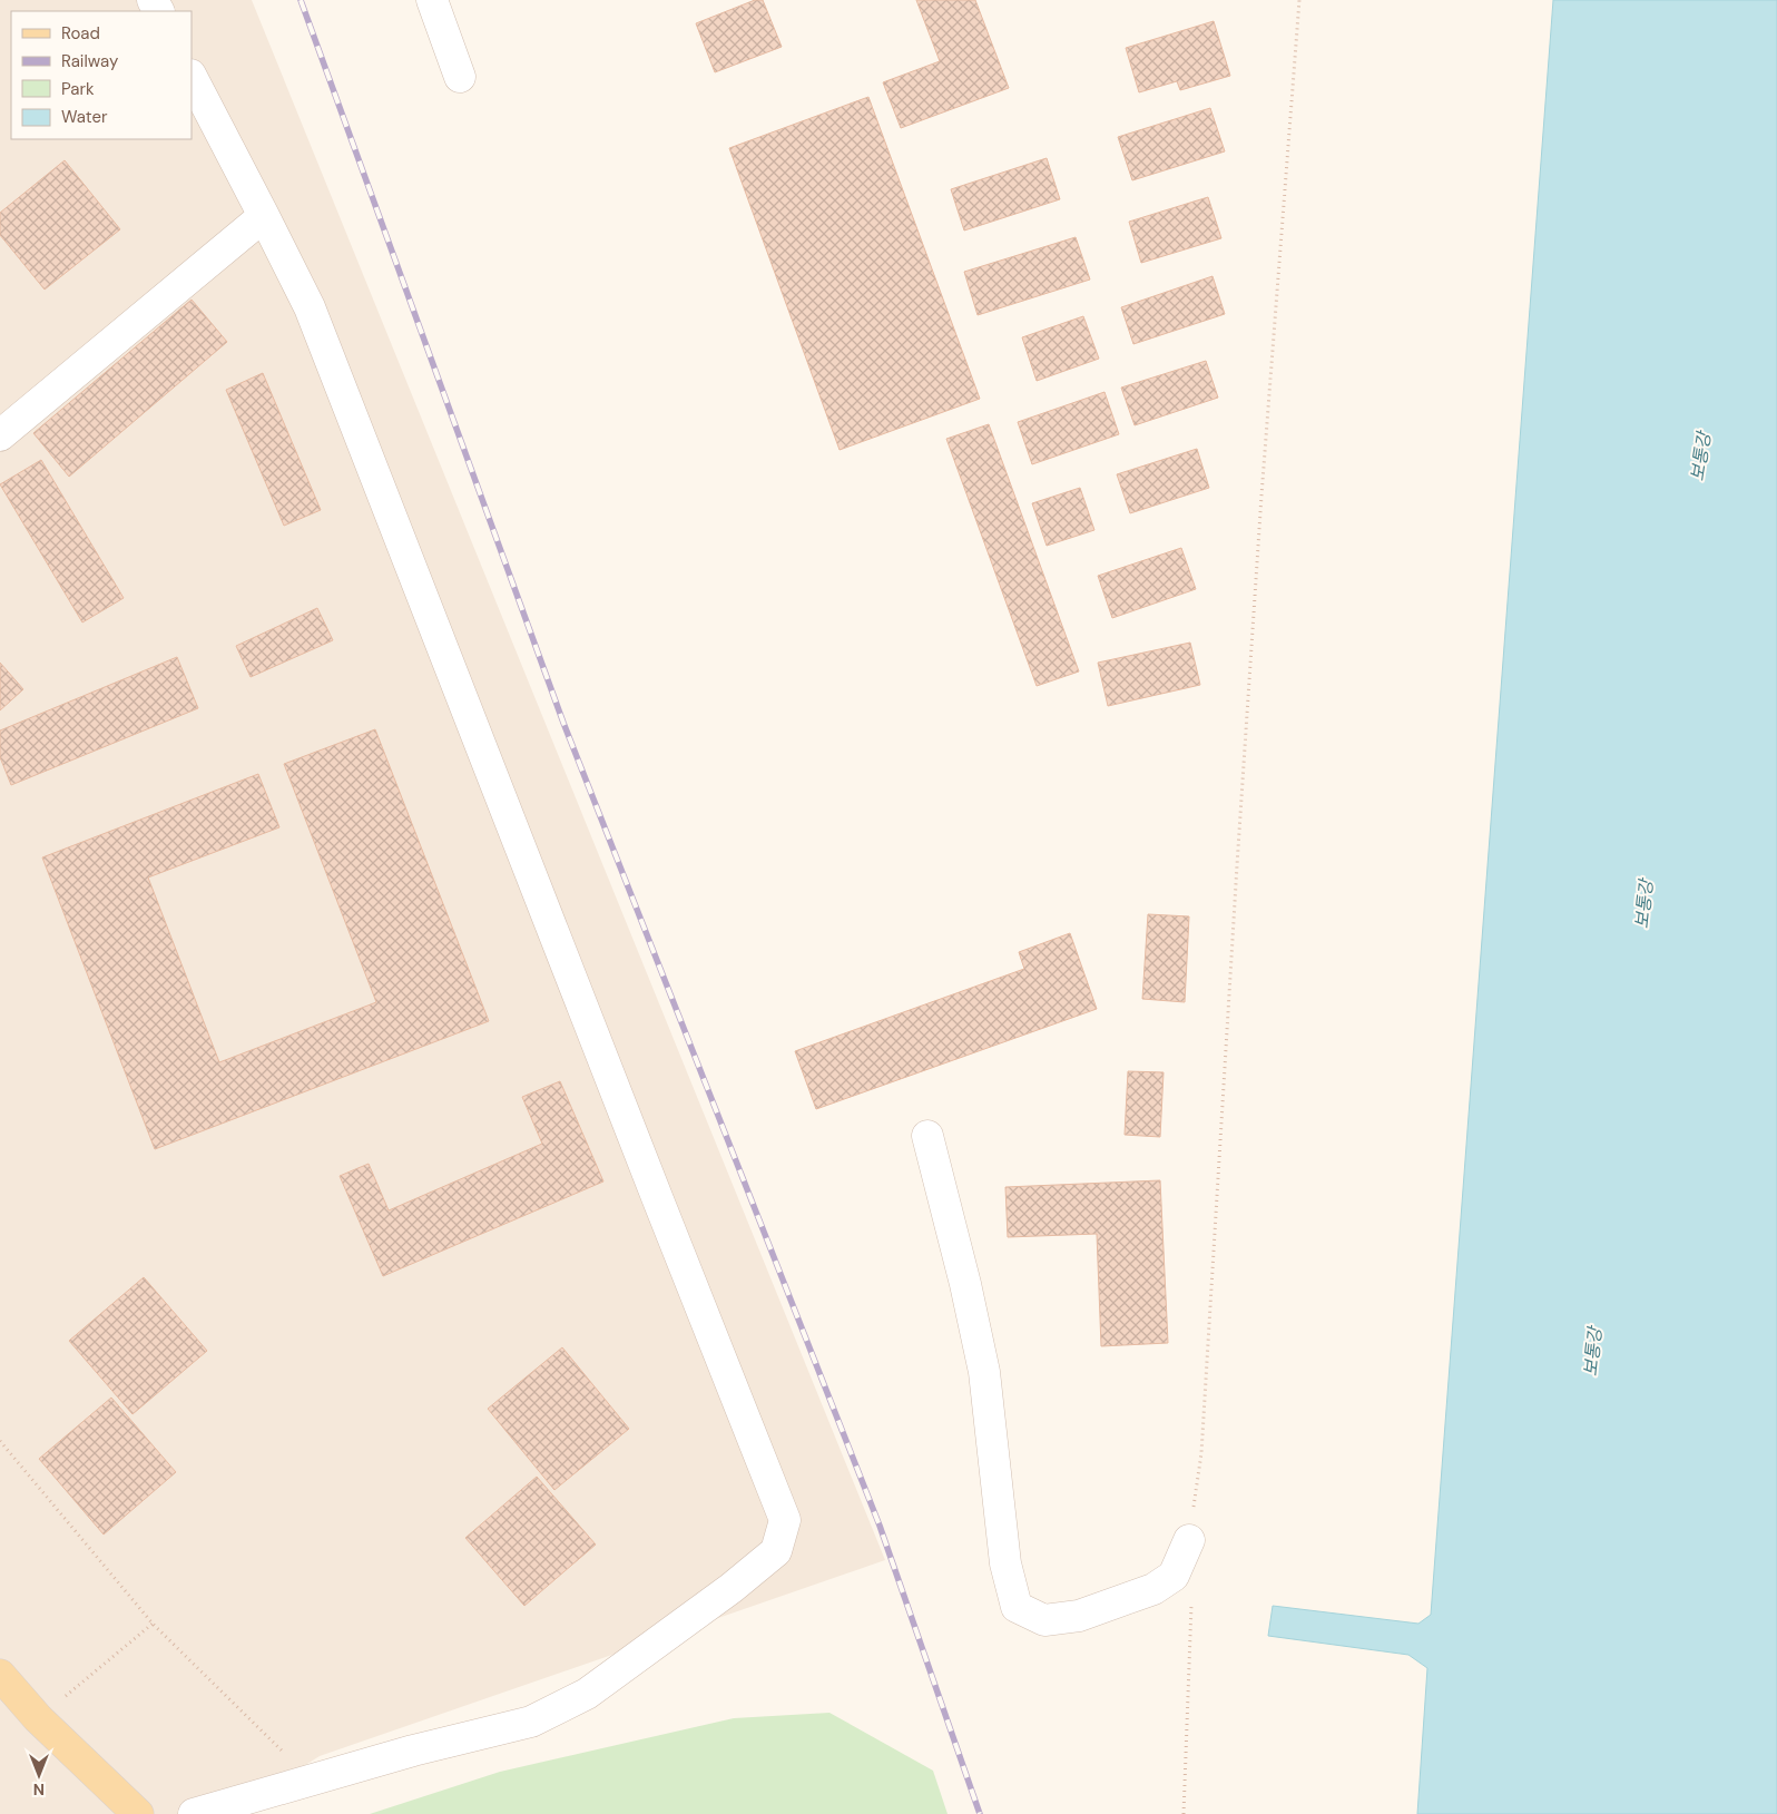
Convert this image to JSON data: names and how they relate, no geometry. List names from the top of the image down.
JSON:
{
  "water": ["보통강"],
  "legend": [
    "Road",
    "Railway",
    "Park",
    "Water"
  ],
  "north": "bottom"
}
